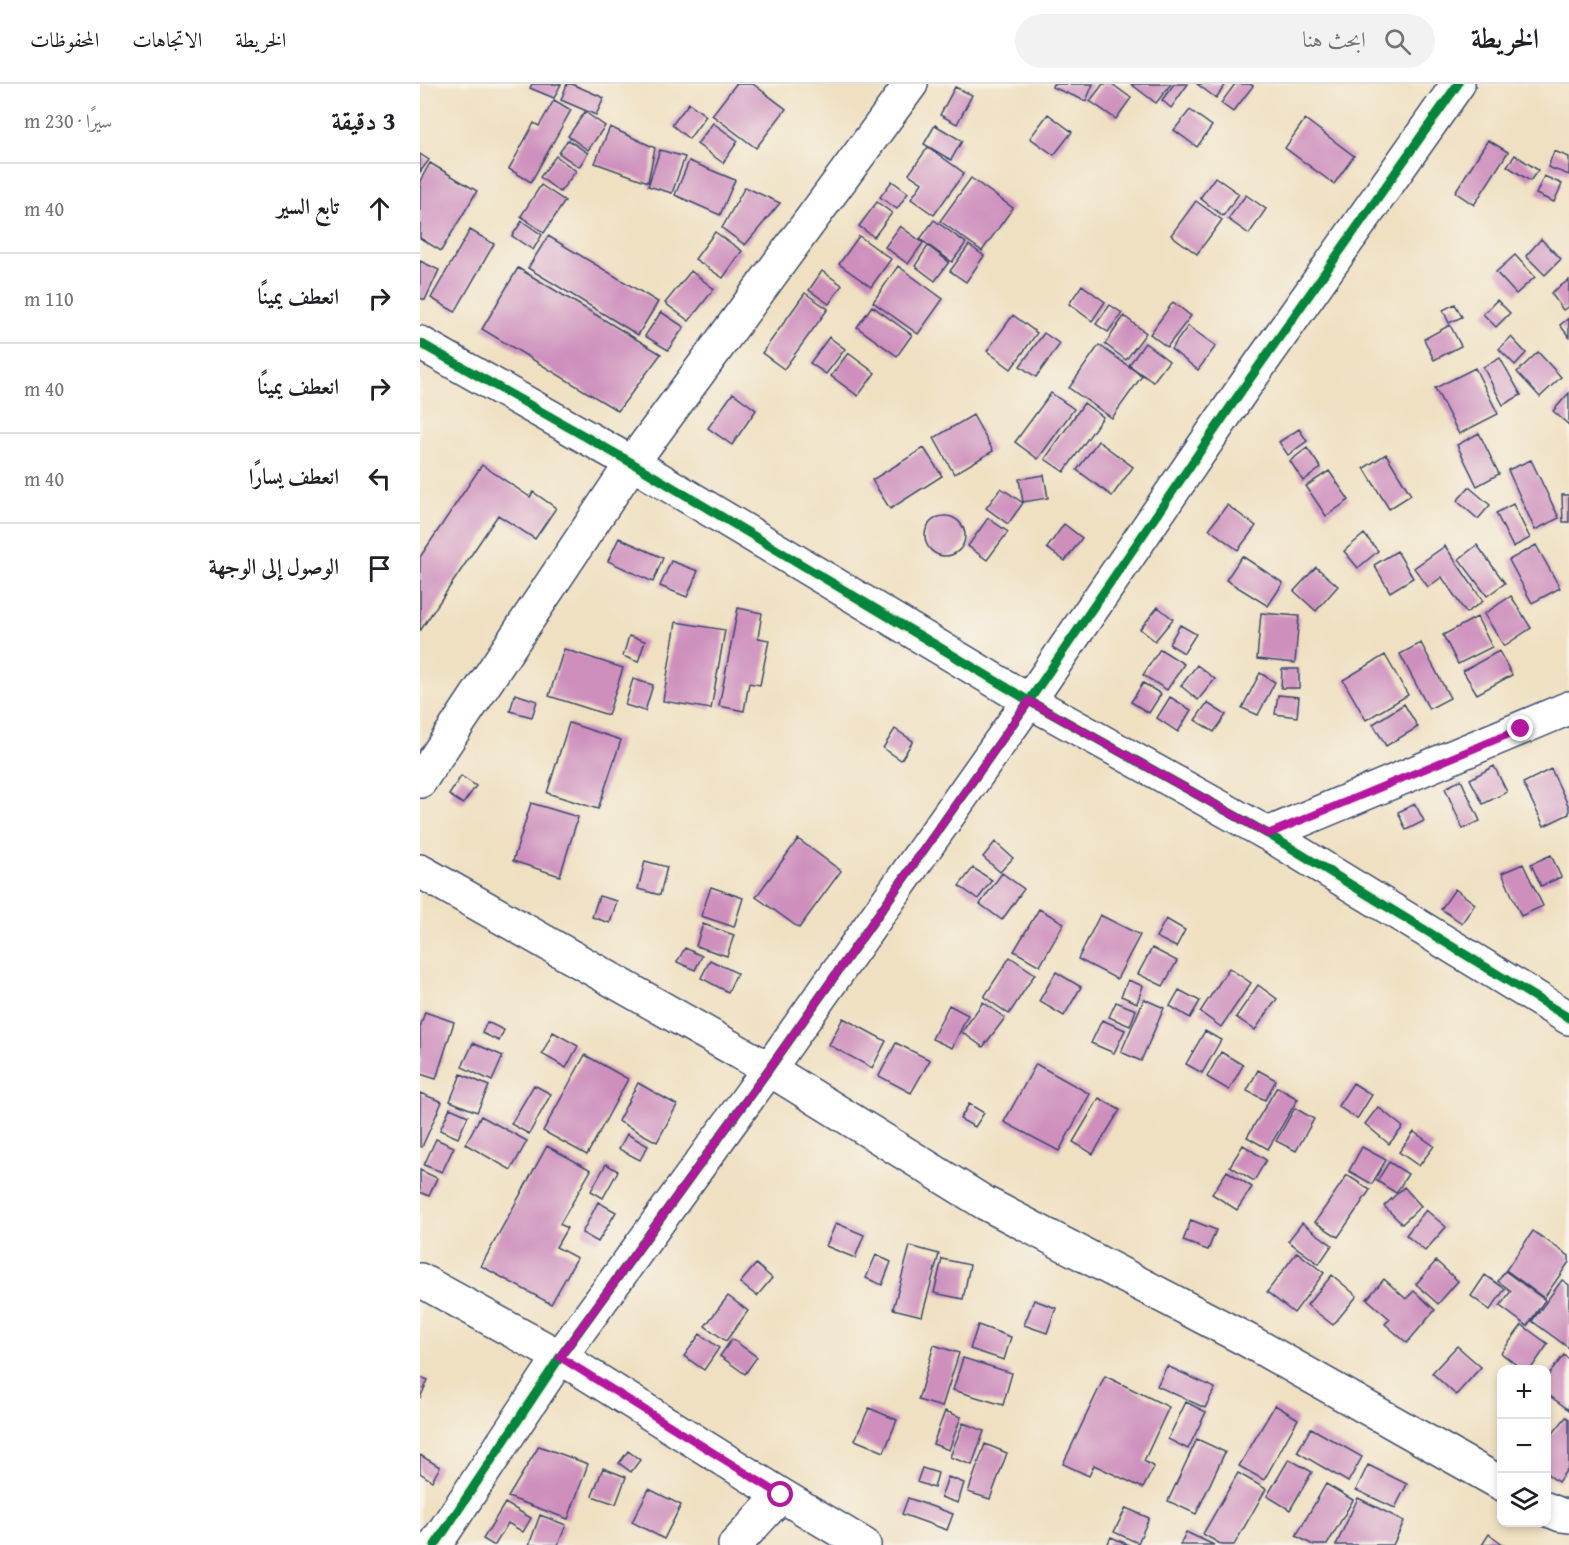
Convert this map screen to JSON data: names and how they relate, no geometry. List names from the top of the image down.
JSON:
{
  "page": {
    "header": "الخريطة",
    "search": "ابحث هنا",
    "nav": ["الخريطة", "الاتجاهات", "المحفوظات"],
    "heading": ["3 دقيقة", "سيرًا · 230 m"],
    "list": [
      ["تابع السير", "40 m"],
      ["انعطف يمينًا", "110 m"],
      ["انعطف يمينًا", "40 m"],
      ["انعطف يسارًا", "40 m"],
      "الوصول إلى الوجهة"
    ],
    "map_buttons": ["+", "−"]
  }
}
